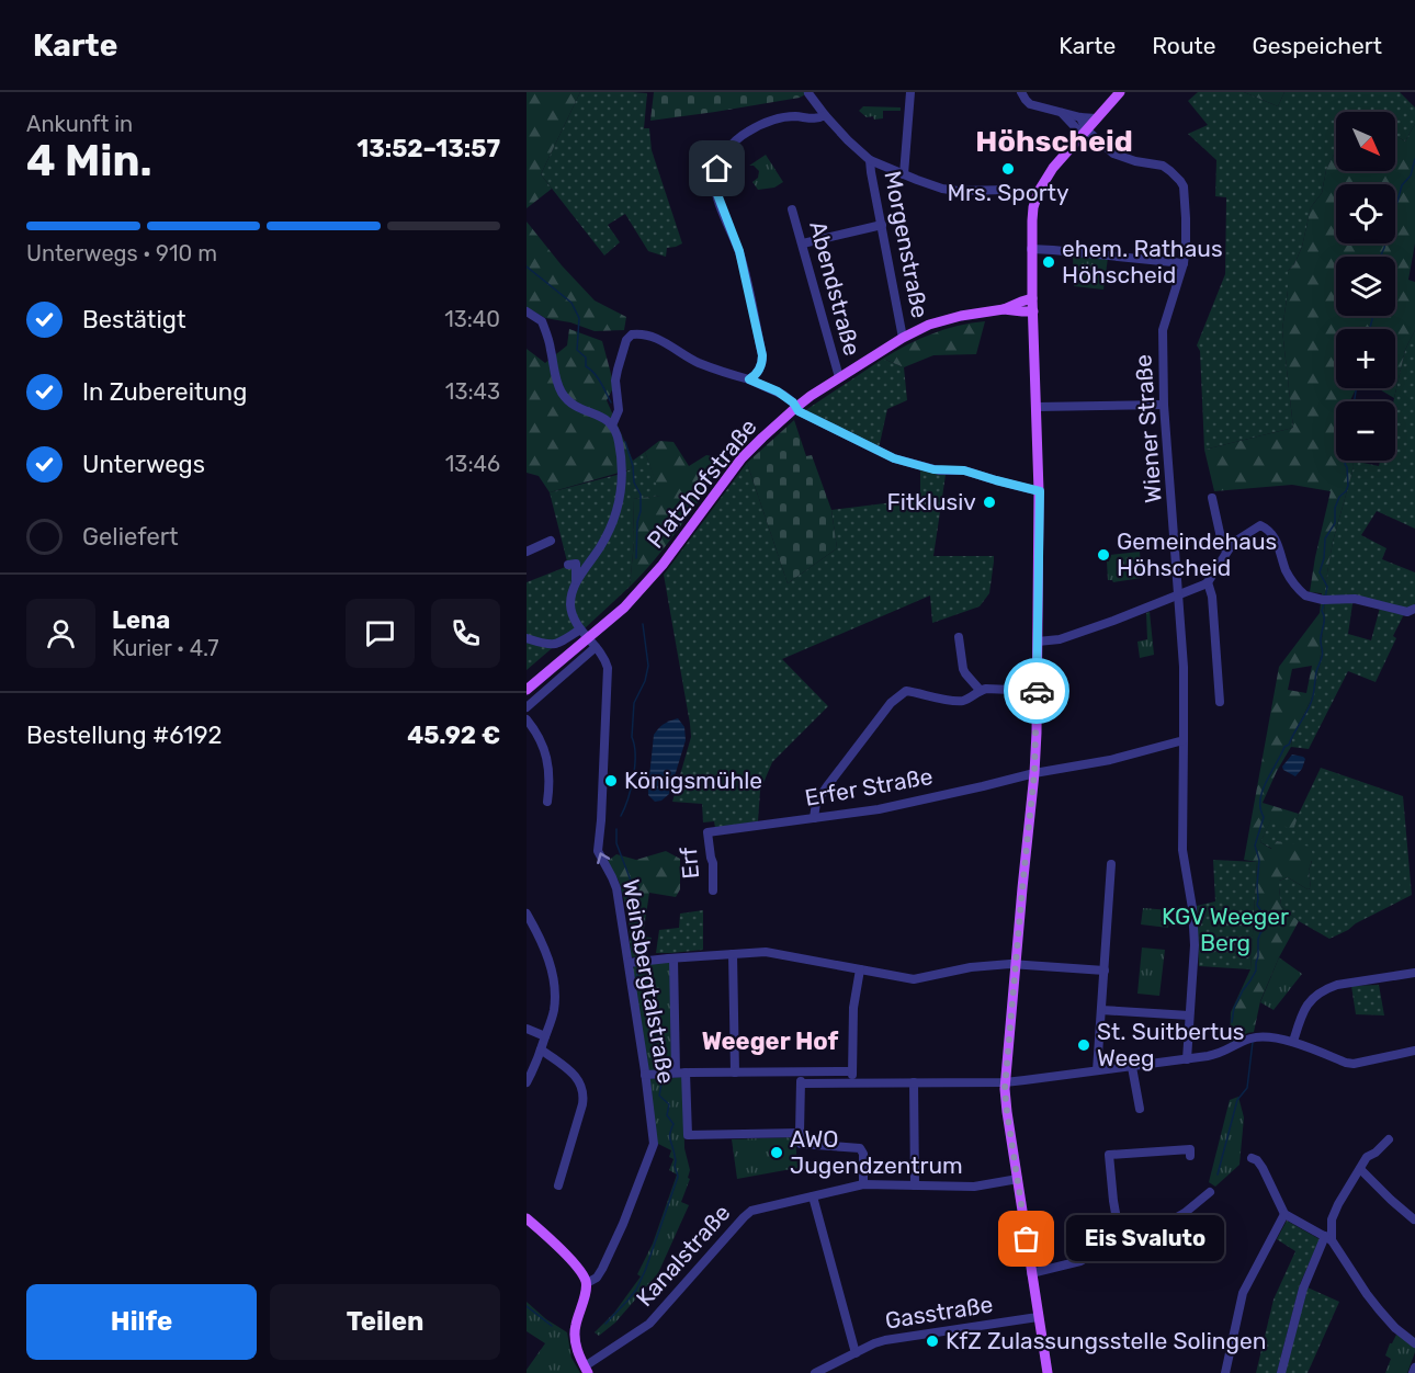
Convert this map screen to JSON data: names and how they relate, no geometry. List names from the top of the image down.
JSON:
{
  "streets": {
    "main road": ["Platzhofstraße"],
    "street": [
      "Morgenstraße",
      "Abendstraße",
      "Wiener Straße",
      "Erfer Straße",
      "Erf",
      "Weinsbergtalstraße",
      "Kanalstraße",
      "Gasstraße"
    ]
  },
  "crossings": [
    ["Morgenstraße", "Platzhofstraße"],
    ["Abendstraße", "Platzhofstraße"],
    ["Wiener Straße", "Erfer Straße"],
    ["Platzhofstraße", "Weinsbergtalstraße"],
    ["Erfer Straße", "Erf"]
  ],
  "one_way": ["Weinsbergtalstraße"],
  "districts": ["Höhscheid", "Weeger Hof"],
  "parks": ["KGV Weeger Berg"],
  "places": [
    "Mrs. Sporty",
    "ehem. Rathaus Höhscheid",
    "Fitklusiv",
    "Gemeindehaus Höhscheid",
    "Königsmühle",
    "St. Suitbertus Weeg",
    "AWO Jugendzentrum",
    "Eis Svaluto",
    "KfZ Zulassungsstelle Solingen"
  ],
  "north": "bottom right",
  "page": {
    "header": "Karte",
    "nav": ["Karte", "Route", "Gespeichert"],
    "heading": ["4 Min.", "Ankunft in", "13:52–13:57"],
    "panel": [
      "Lena",
      "Kurier · 4.7",
      "Bestellung #6192",
      "45.92 €"
    ],
    "map_buttons": ["+", "−"],
    "bar": "Unterwegs · 910 m",
    "list": [
      ["Bestätigt", "13:40"],
      ["In Zubereitung", "13:43"],
      ["Unterwegs", "13:46"],
      "Geliefert"
    ],
    "bubble": "Eis Svaluto",
    "buttons": ["Hilfe", "Teilen"]
  }
}
